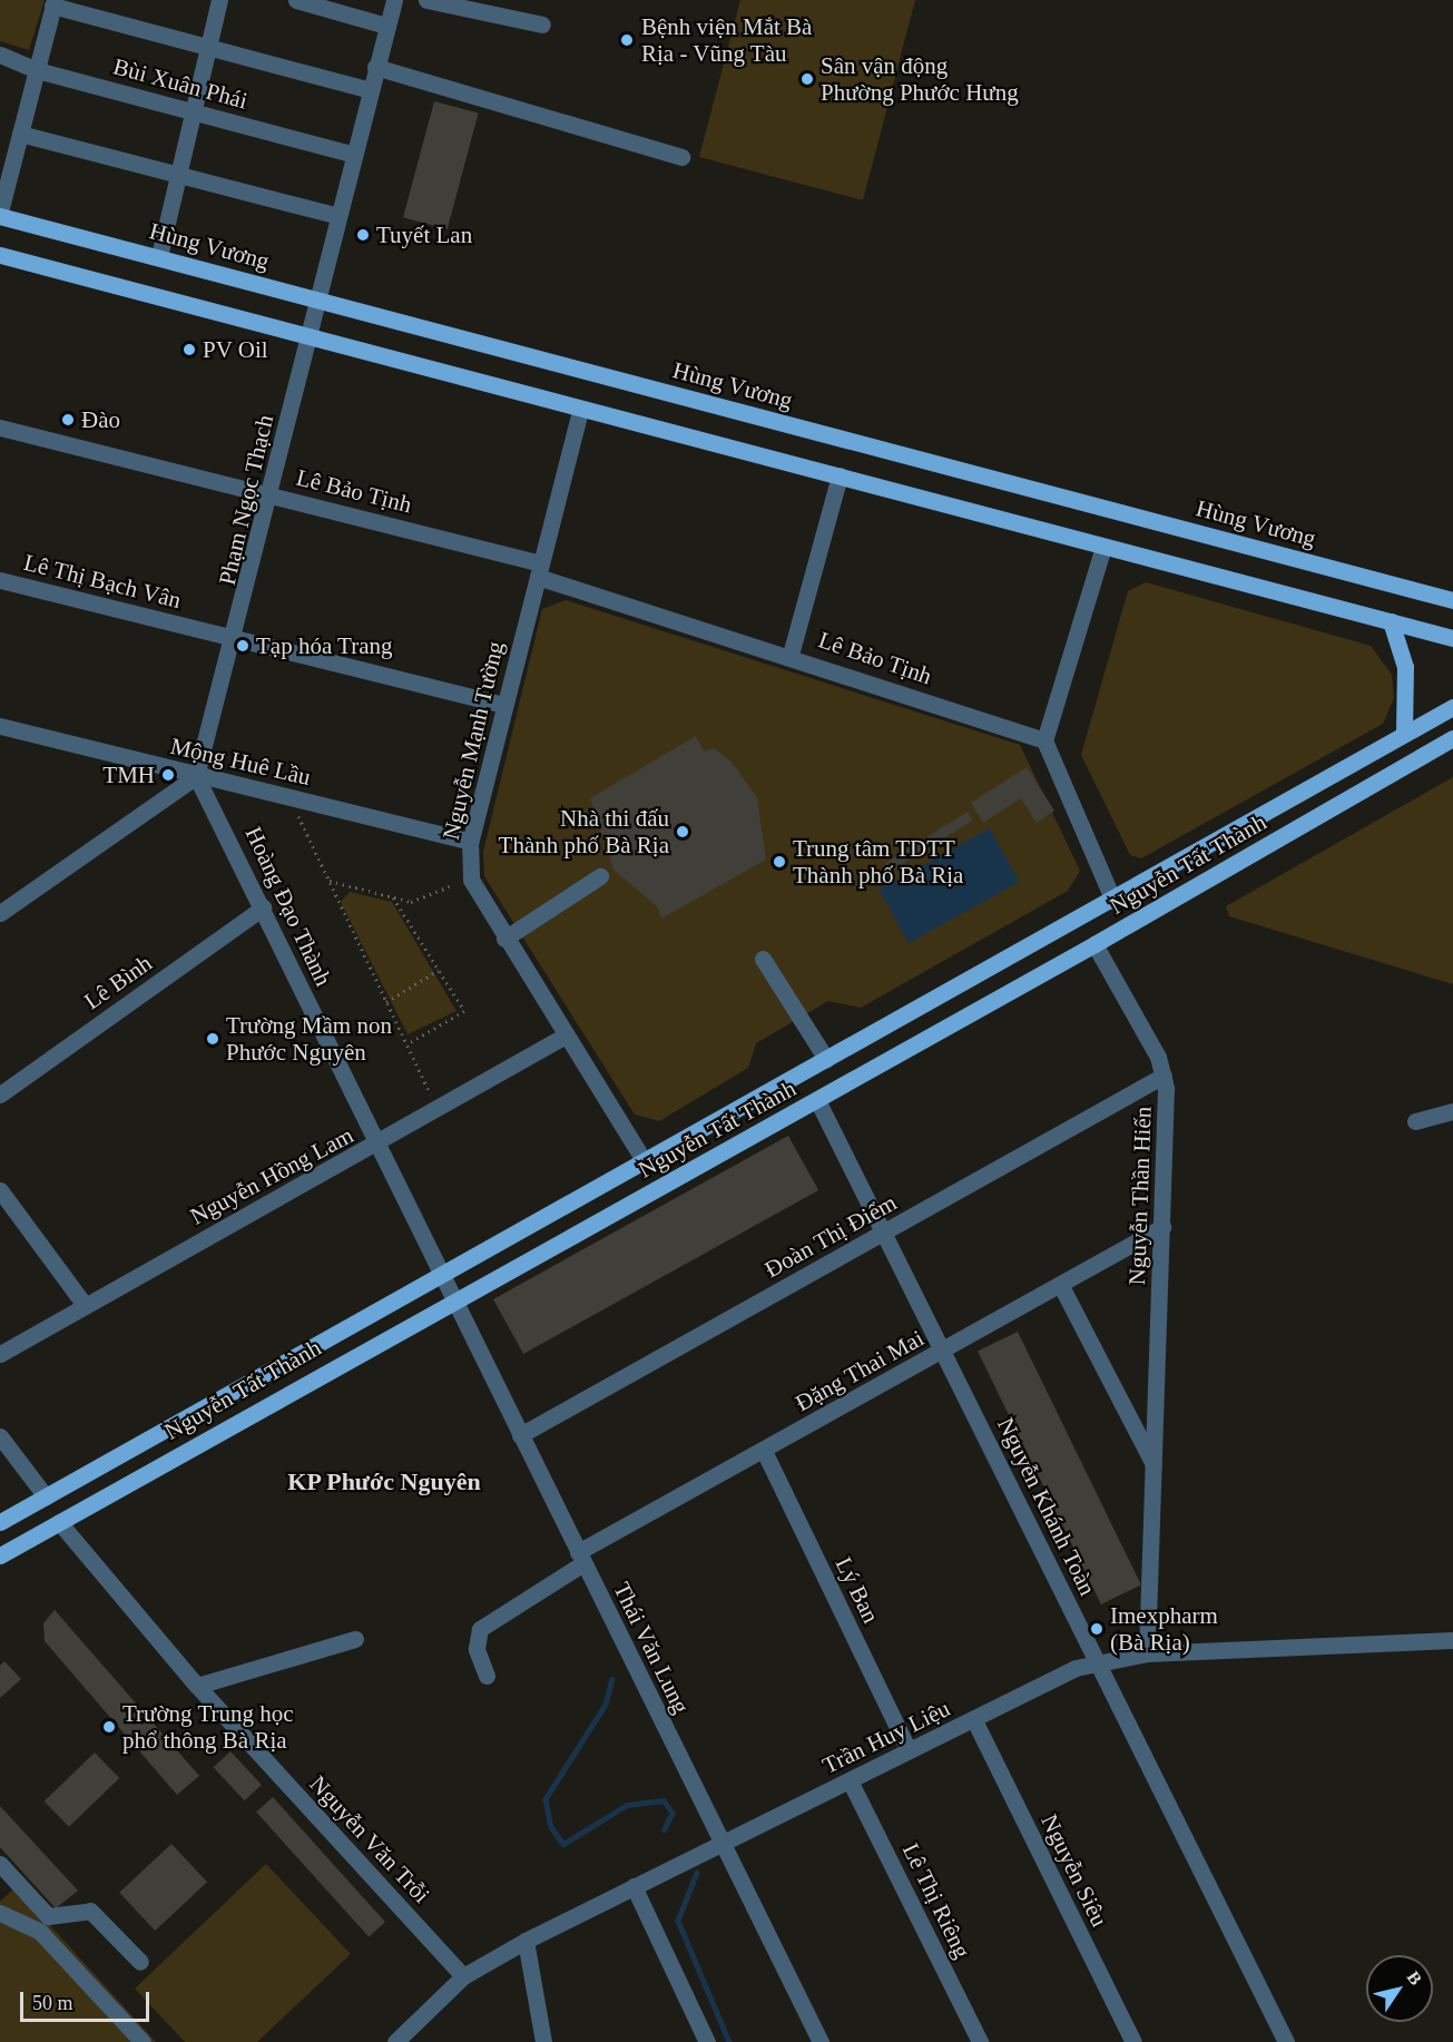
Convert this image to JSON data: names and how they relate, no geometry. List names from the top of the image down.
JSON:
{
  "streets": {
    "main road": ["Hùng Vương", "Nguyễn Tất Thành"],
    "street": [
      "Bùi Xuân Phái",
      "Lê Bảo Tịnh",
      "Phạm Ngọc Thạch",
      "Lê Thị Bạch Vân",
      "Nguyễn Mạnh Tường",
      "Mộng Huê Lầu",
      "Hoàng Đạo Thành",
      "Lê Bình",
      "Nguyễn Hồng Lam",
      "Nguyễn Thần Hiến",
      "Đoàn Thị Điểm",
      "Đặng Thai Mai",
      "Nguyễn Khánh Toàn",
      "Lý Ban",
      "Thái Văn Lung",
      "Trần Huy Liệu",
      "Nguyễn Văn Trỗi",
      "Nguyễn Siêu",
      "Lê Thị Riêng"
    ]
  },
  "crossings": [
    ["Bùi Xuân Phái", "Phạm Ngọc Thạch"],
    ["Hùng Vương", "Phạm Ngọc Thạch"],
    ["Lê Bảo Tịnh", "Phạm Ngọc Thạch"],
    ["Lê Bảo Tịnh", "Nguyễn Mạnh Tường"],
    ["Phạm Ngọc Thạch", "Lê Thị Bạch Vân"],
    ["Phạm Ngọc Thạch", "Mộng Huê Lầu"],
    ["Phạm Ngọc Thạch", "Hoàng Đạo Thành"],
    ["Lê Thị Bạch Vân", "Nguyễn Mạnh Tường"],
    ["Nguyễn Mạnh Tường", "Mộng Huê Lầu"],
    ["Nguyễn Mạnh Tường", "Nguyễn Tất Thành"],
    ["Nguyễn Mạnh Tường", "Nguyễn Hồng Lam"],
    ["Mộng Huê Lầu", "Hoàng Đạo Thành"],
    ["Nguyễn Tất Thành", "Hoàng Đạo Thành"],
    ["Nguyễn Tất Thành", "Nguyễn Thần Hiến"],
    ["Nguyễn Tất Thành", "Nguyễn Khánh Toàn"],
    ["Nguyễn Tất Thành", "Thái Văn Lung"],
    ["Nguyễn Tất Thành", "Nguyễn Văn Trỗi"],
    ["Hoàng Đạo Thành", "Lê Bình"],
    ["Hoàng Đạo Thành", "Nguyễn Hồng Lam"],
    ["Hoàng Đạo Thành", "Thái Văn Lung"],
    ["Nguyễn Thần Hiến", "Đoàn Thị Điểm"],
    ["Nguyễn Thần Hiến", "Đặng Thai Mai"],
    ["Nguyễn Thần Hiến", "Trần Huy Liệu"],
    ["Đoàn Thị Điểm", "Nguyễn Khánh Toàn"],
    ["Đoàn Thị Điểm", "Thái Văn Lung"],
    ["Đặng Thai Mai", "Nguyễn Khánh Toàn"],
    ["Đặng Thai Mai", "Lý Ban"],
    ["Đặng Thai Mai", "Thái Văn Lung"],
    ["Nguyễn Khánh Toàn", "Trần Huy Liệu"],
    ["Lý Ban", "Trần Huy Liệu"],
    ["Thái Văn Lung", "Trần Huy Liệu"],
    ["Trần Huy Liệu", "Nguyễn Văn Trỗi"],
    ["Trần Huy Liệu", "Nguyễn Siêu"],
    ["Trần Huy Liệu", "Lê Thị Riêng"]
  ],
  "districts": ["KP Phước Nguyên"],
  "places": [
    "Bệnh viện Mắt Bà Rịa - Vũng Tàu",
    "Sân vận động Phường Phước Hưng",
    "Tuyết Lan",
    "PV Oil",
    "Đào",
    "Tạp hóa Trang",
    "TMH",
    "Nhà thi đấu Thành phố Bà Rịa",
    "Trung tâm TDTT Thành phố Bà Rịa",
    "Trường Mầm non Phước Nguyên",
    "Imexpharm (Bà Rịa)",
    "Trường Trung học phổ thông Bà Rịa"
  ],
  "scale_bar": "50 m",
  "north": "top right"
}
